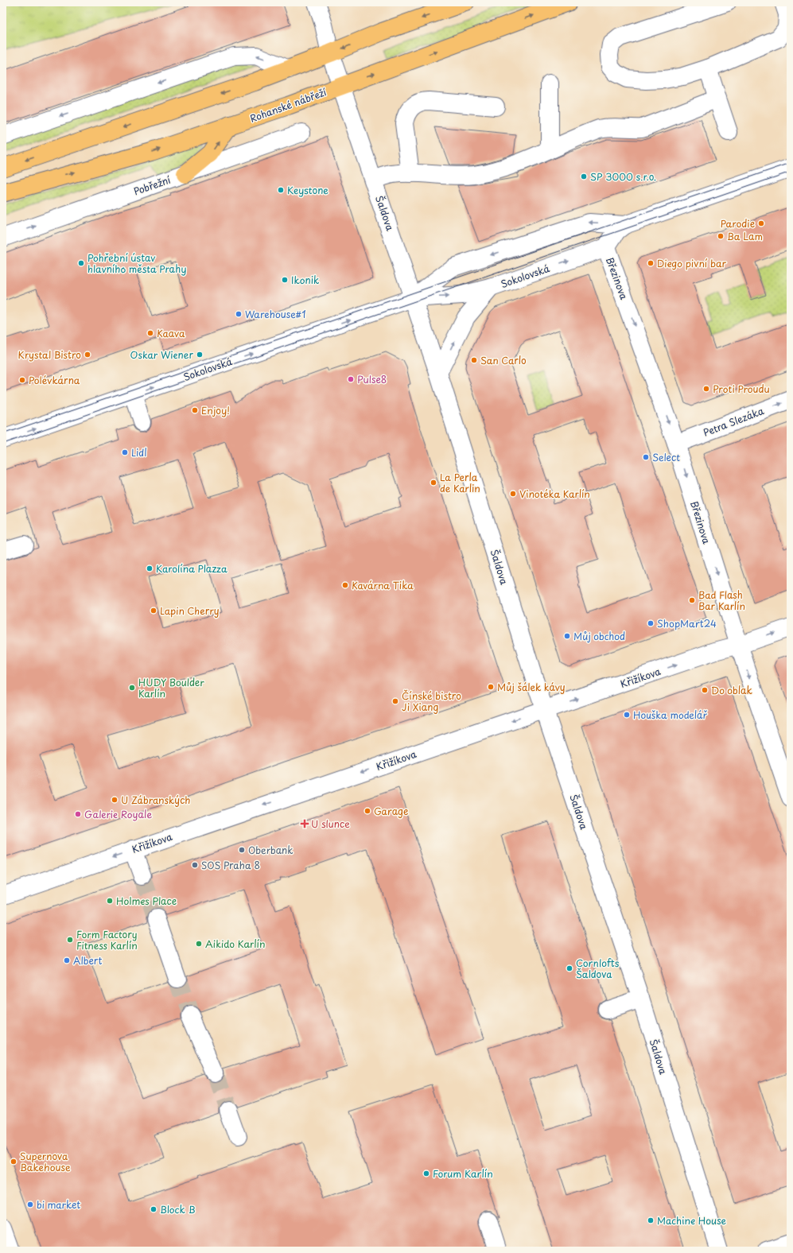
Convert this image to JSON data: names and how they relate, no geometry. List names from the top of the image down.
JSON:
{
  "streets": {
    "main road": ["Rohanské nábřeží"],
    "street": [
      "Pobřežní",
      "Šaldova",
      "Sokolovská",
      "Březinova",
      "Petra Slezáka",
      "Křižíkova"
    ]
  },
  "crossings": [
    ["Rohanské nábřeží", "Šaldova"],
    ["Šaldova", "Sokolovská"],
    ["Šaldova", "Křižíkova"],
    ["Sokolovská", "Březinova"],
    ["Březinova", "Petra Slezáka"],
    ["Březinova", "Křižíkova"]
  ],
  "one_way": ["Březinova", "Petra Slezáka"],
  "places": {
    "other": [
      "SP 3000 s.r.o.",
      "Keystone",
      "Parodie",
      "Ba Lam",
      "Pohřební ústav hlavního města Prahy",
      "Diego pivní bar",
      "Ikonik",
      "Warehouse#1",
      "Kaava",
      "Krystal Bistro",
      "Oskar Wiener",
      "San Carlo",
      "Pulse8",
      "Polévkárna",
      "Proti Proudu",
      "Enjoy!",
      "Lidl",
      "Select",
      "La Perla de Karlin",
      "Vinotéka Karlín",
      "Karolína Plazza",
      "Kavárna Tika",
      "Bad Flash Bar Karlín",
      "Lapin Cherry",
      "ShopMart24",
      "Můj obchod",
      "Můj šálek kávy",
      "HUDY Boulder Karlín",
      "Do oblak",
      "Čínské bistro Ji Xiang",
      "Houška modelář",
      "U Zábranských",
      "Garage",
      "Galerie Royale",
      "Oberbank",
      "SOS Praha 8",
      "Holmes Place",
      "Form Factory Fitness Karlín",
      "Aikido Karlín",
      "Albert",
      "Cornlofts Šaldova",
      "Supernova Bakehouse",
      "Forum Karlín",
      "bi market",
      "Block B",
      "Machine House"
    ],
    "health": ["U slunce"]
  }
}
